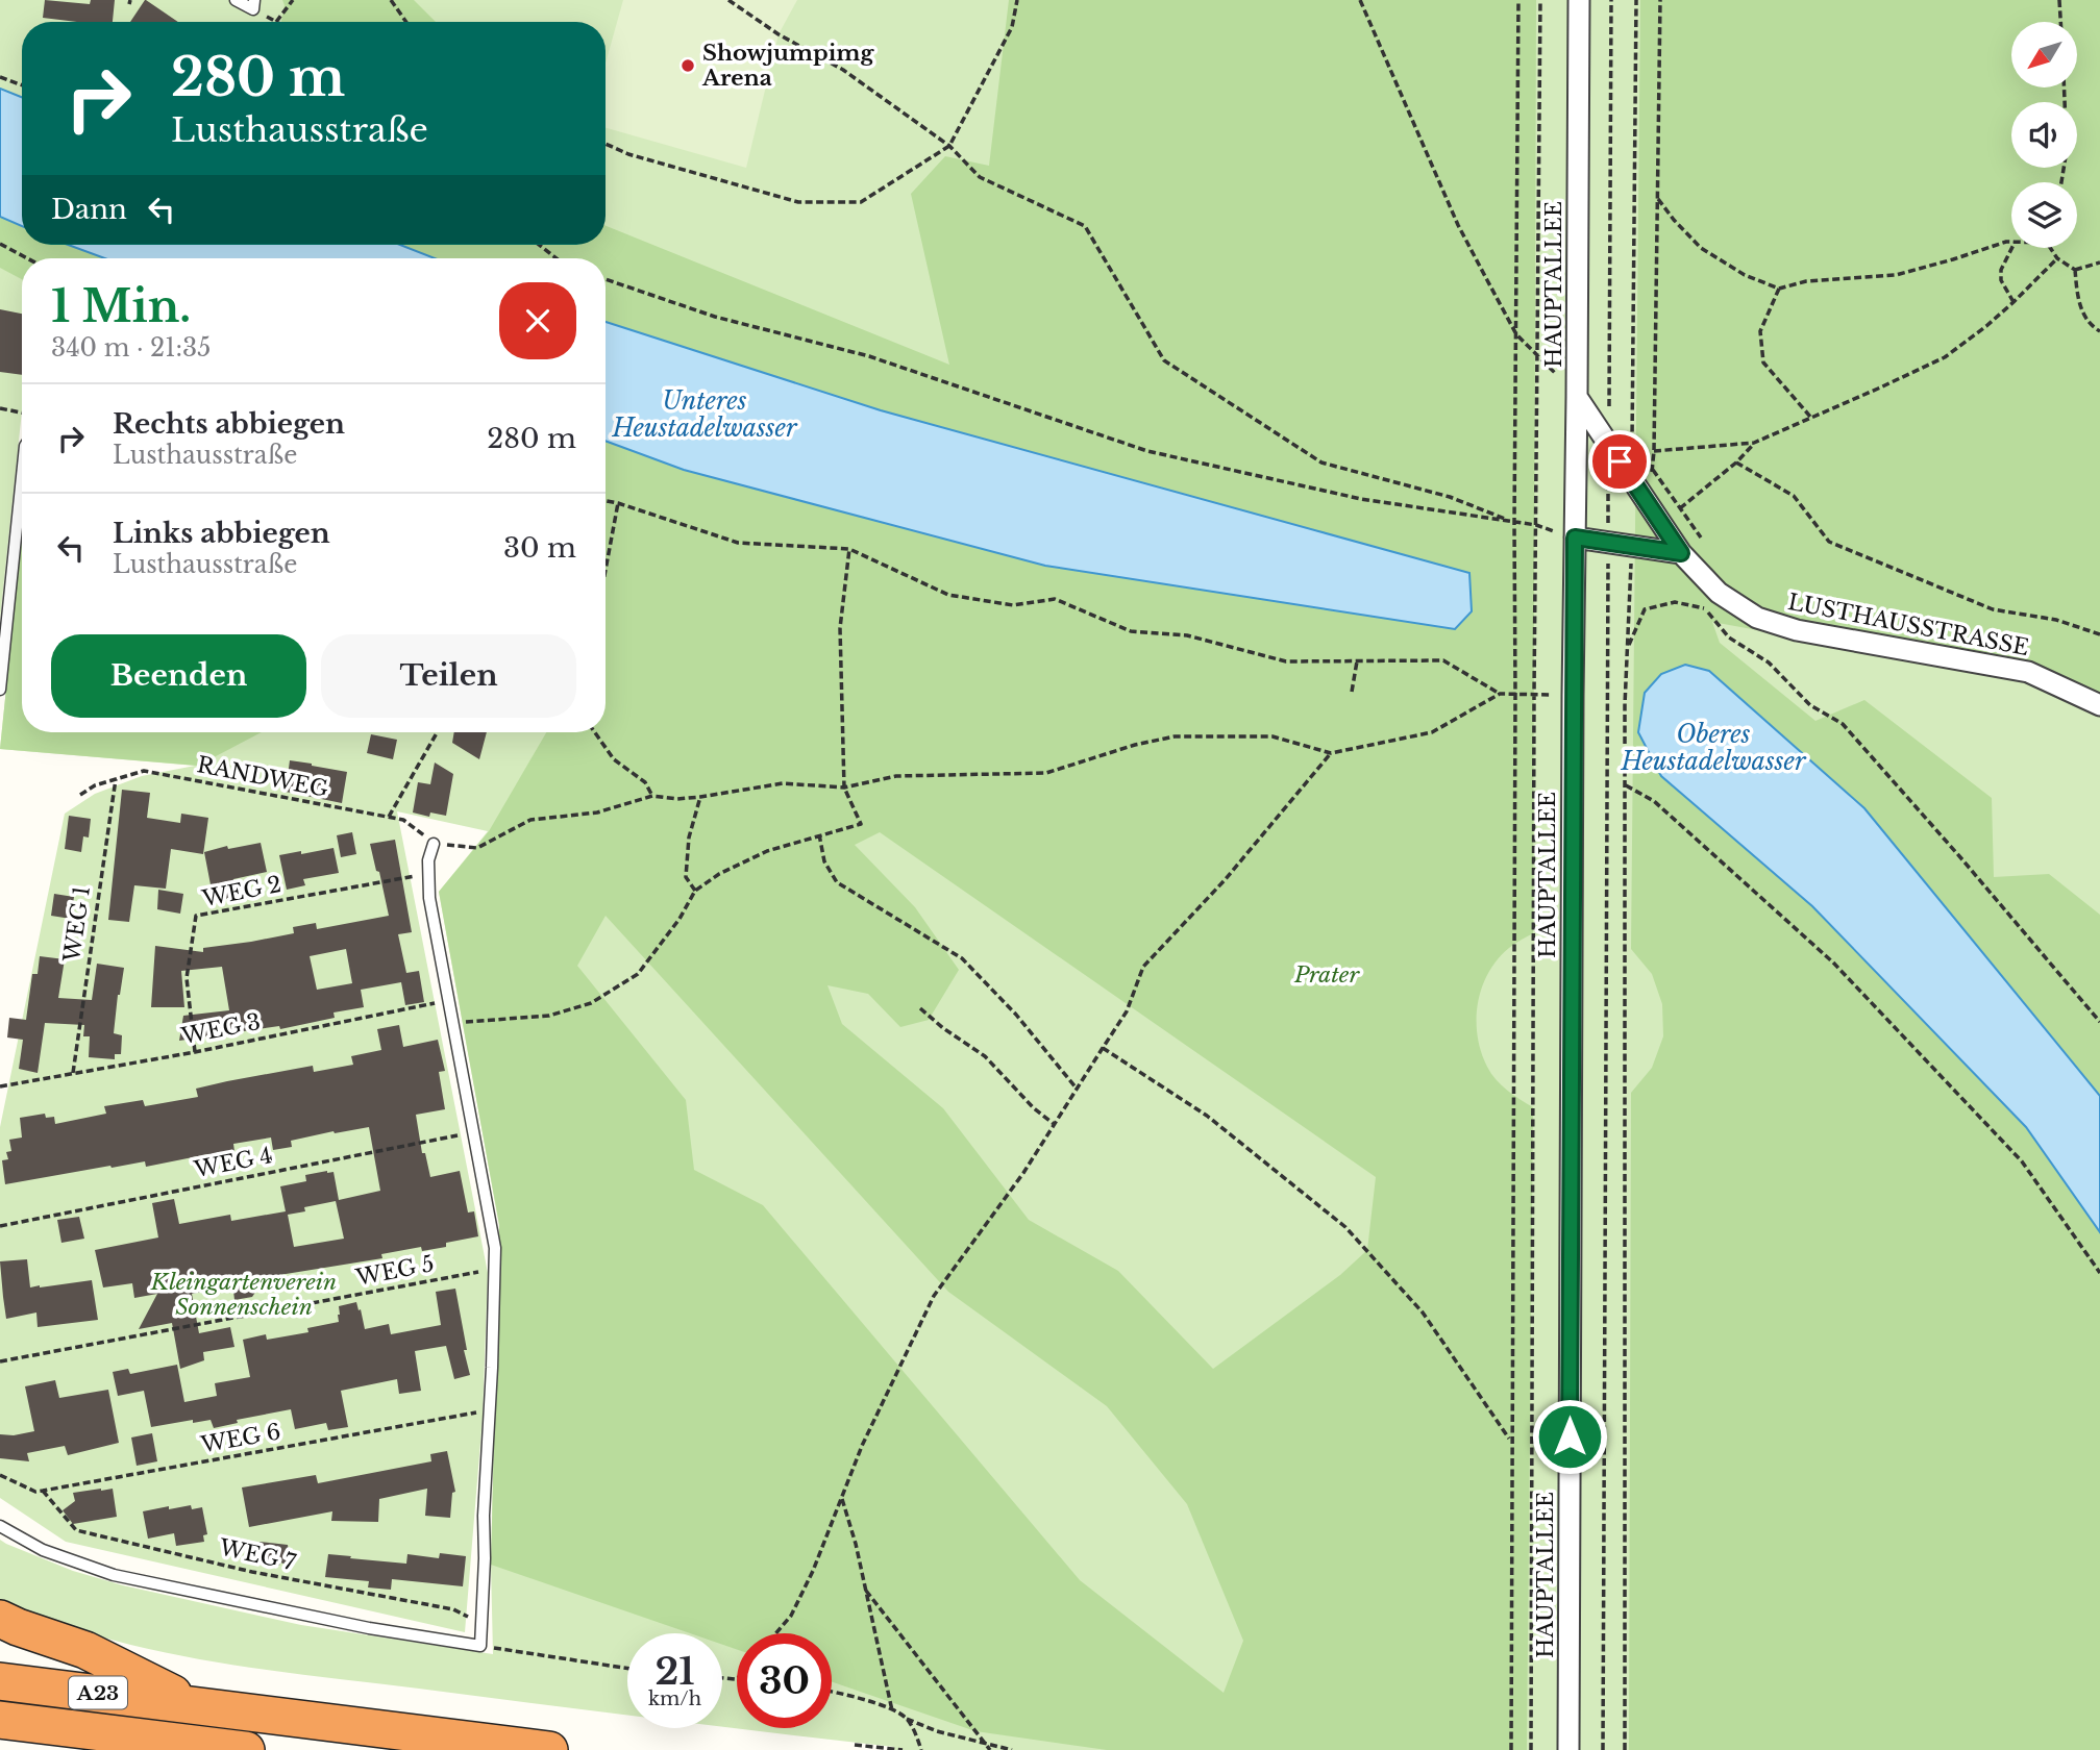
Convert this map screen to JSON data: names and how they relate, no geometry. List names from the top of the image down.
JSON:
{
  "streets": {
    "highway": ["A23"],
    "street": ["HAUPTALLEE", "LUSTHAUSSTRASSE"],
    "path": [
      "RANDWEG",
      "WEG 2",
      "WEG 1",
      "WEG 3",
      "WEG 4",
      "WEG 5",
      "WEG 6",
      "WEG 7"
    ]
  },
  "crossings": [
    ["HAUPTALLEE", "LUSTHAUSSTRASSE"],
    ["RANDWEG", "WEG 1"],
    ["WEG 2", "WEG 3"],
    ["WEG 1", "WEG 3"],
    ["WEG 6", "WEG 7"]
  ],
  "water": ["Unteres Heustadelwasser", "Oberes Heustadelwasser"],
  "parks": ["Prater", "Kleingartenverein Sonnenschein"],
  "places": ["Showjumpimg Arena"],
  "north": "bottom left",
  "page": {
    "turn": ["280 m", "Lusthausstraße"],
    "then": "Dann",
    "heading": ["1 Min.", "340 m · 21:35"],
    "list": [
      {
        "name": "Rechts abbiegen",
        "note": "Lusthausstraße",
        "value": "280 m"
      },
      {
        "name": "Links abbiegen",
        "note": "Lusthausstraße",
        "value": "30 m"
      }
    ],
    "buttons": ["Beenden", "Teilen"],
    "speed": "21 km/h",
    "limit": "30"
  }
}
